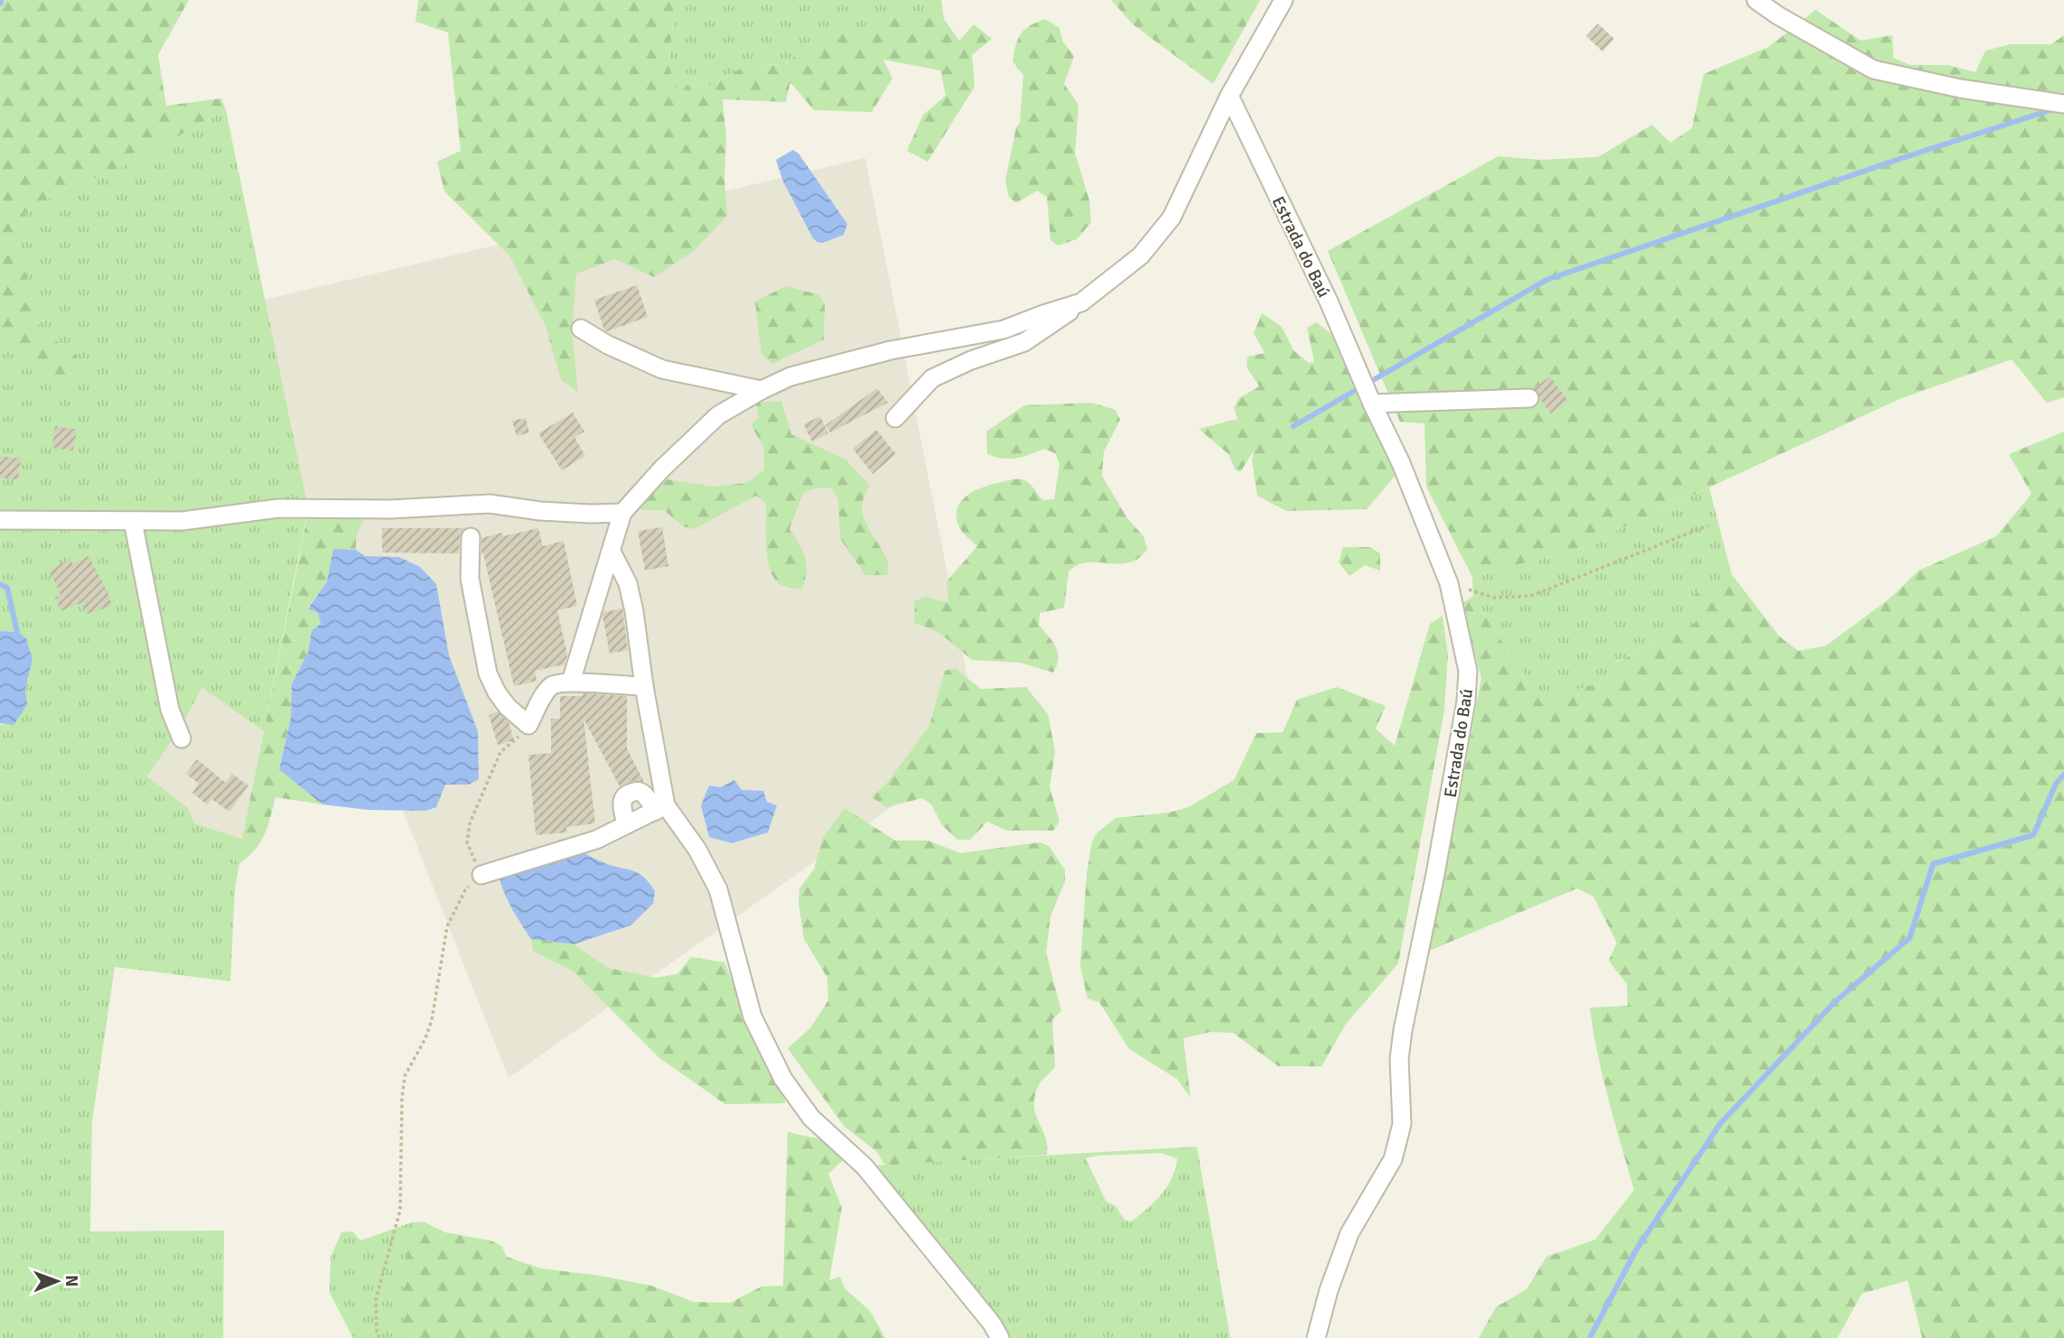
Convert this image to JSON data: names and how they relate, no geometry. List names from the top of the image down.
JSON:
{
  "streets": {
    "street": ["Estrada do Baú"]
  },
  "north": "right"
}
